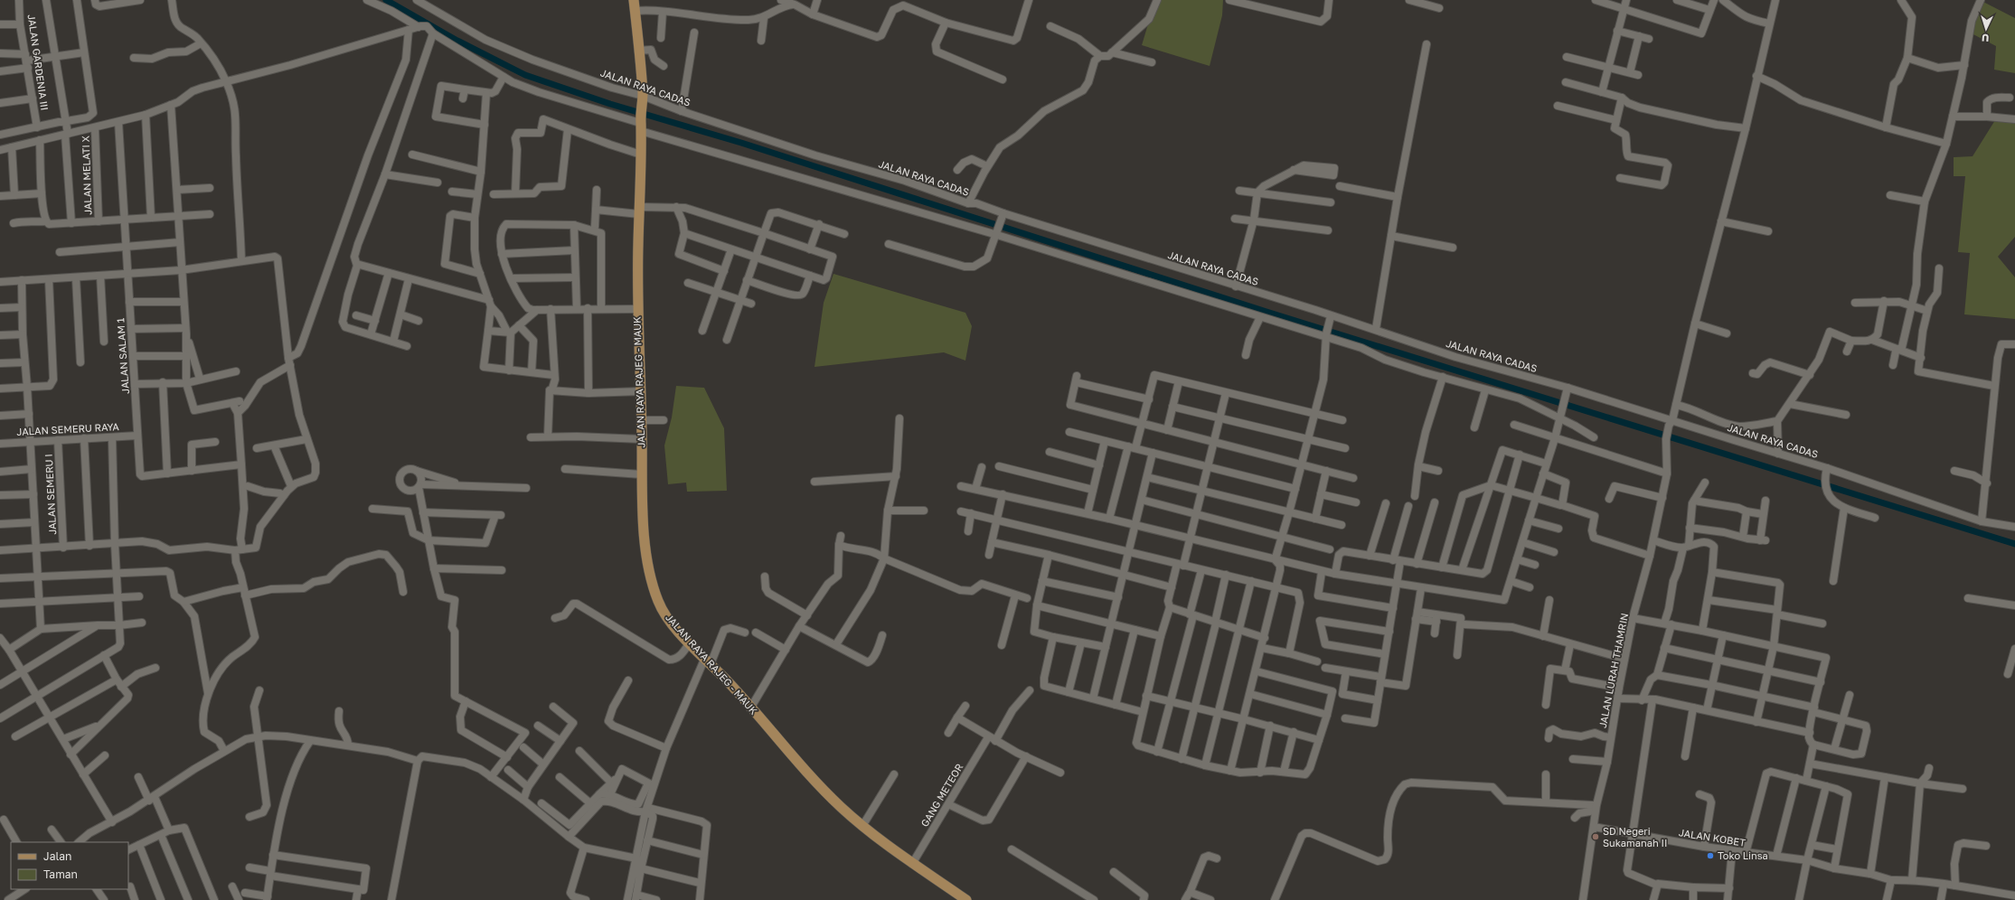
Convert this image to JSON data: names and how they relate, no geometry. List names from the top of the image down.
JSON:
{
  "streets": {
    "main road": ["JALAN RAYA RAJEG - MAUK"],
    "street": [
      "JALAN GARDENIA III",
      "JALAN RAYA CADAS",
      "JALAN MELATI X",
      "JALAN SALAM 1",
      "JALAN SEMERU RAYA",
      "JALAN SEMERU I",
      "JALAN LURAH THAMRIN",
      "GANG METEOR",
      "JALAN KOBET"
    ]
  },
  "crossings": [
    ["JALAN RAYA CADAS", "JALAN RAYA RAJEG - MAUK"],
    ["JALAN RAYA CADAS", "JALAN LURAH THAMRIN"],
    ["JALAN SALAM 1", "JALAN SEMERU RAYA"],
    ["JALAN RAYA RAJEG - MAUK", "GANG METEOR"],
    ["JALAN SEMERU RAYA", "JALAN SEMERU I"],
    ["JALAN LURAH THAMRIN", "JALAN KOBET"]
  ],
  "places": ["SD Negeri Sukamanah II", "Toko Linsa"],
  "legend": ["Jalan", "Taman"],
  "north": "bottom"
}
